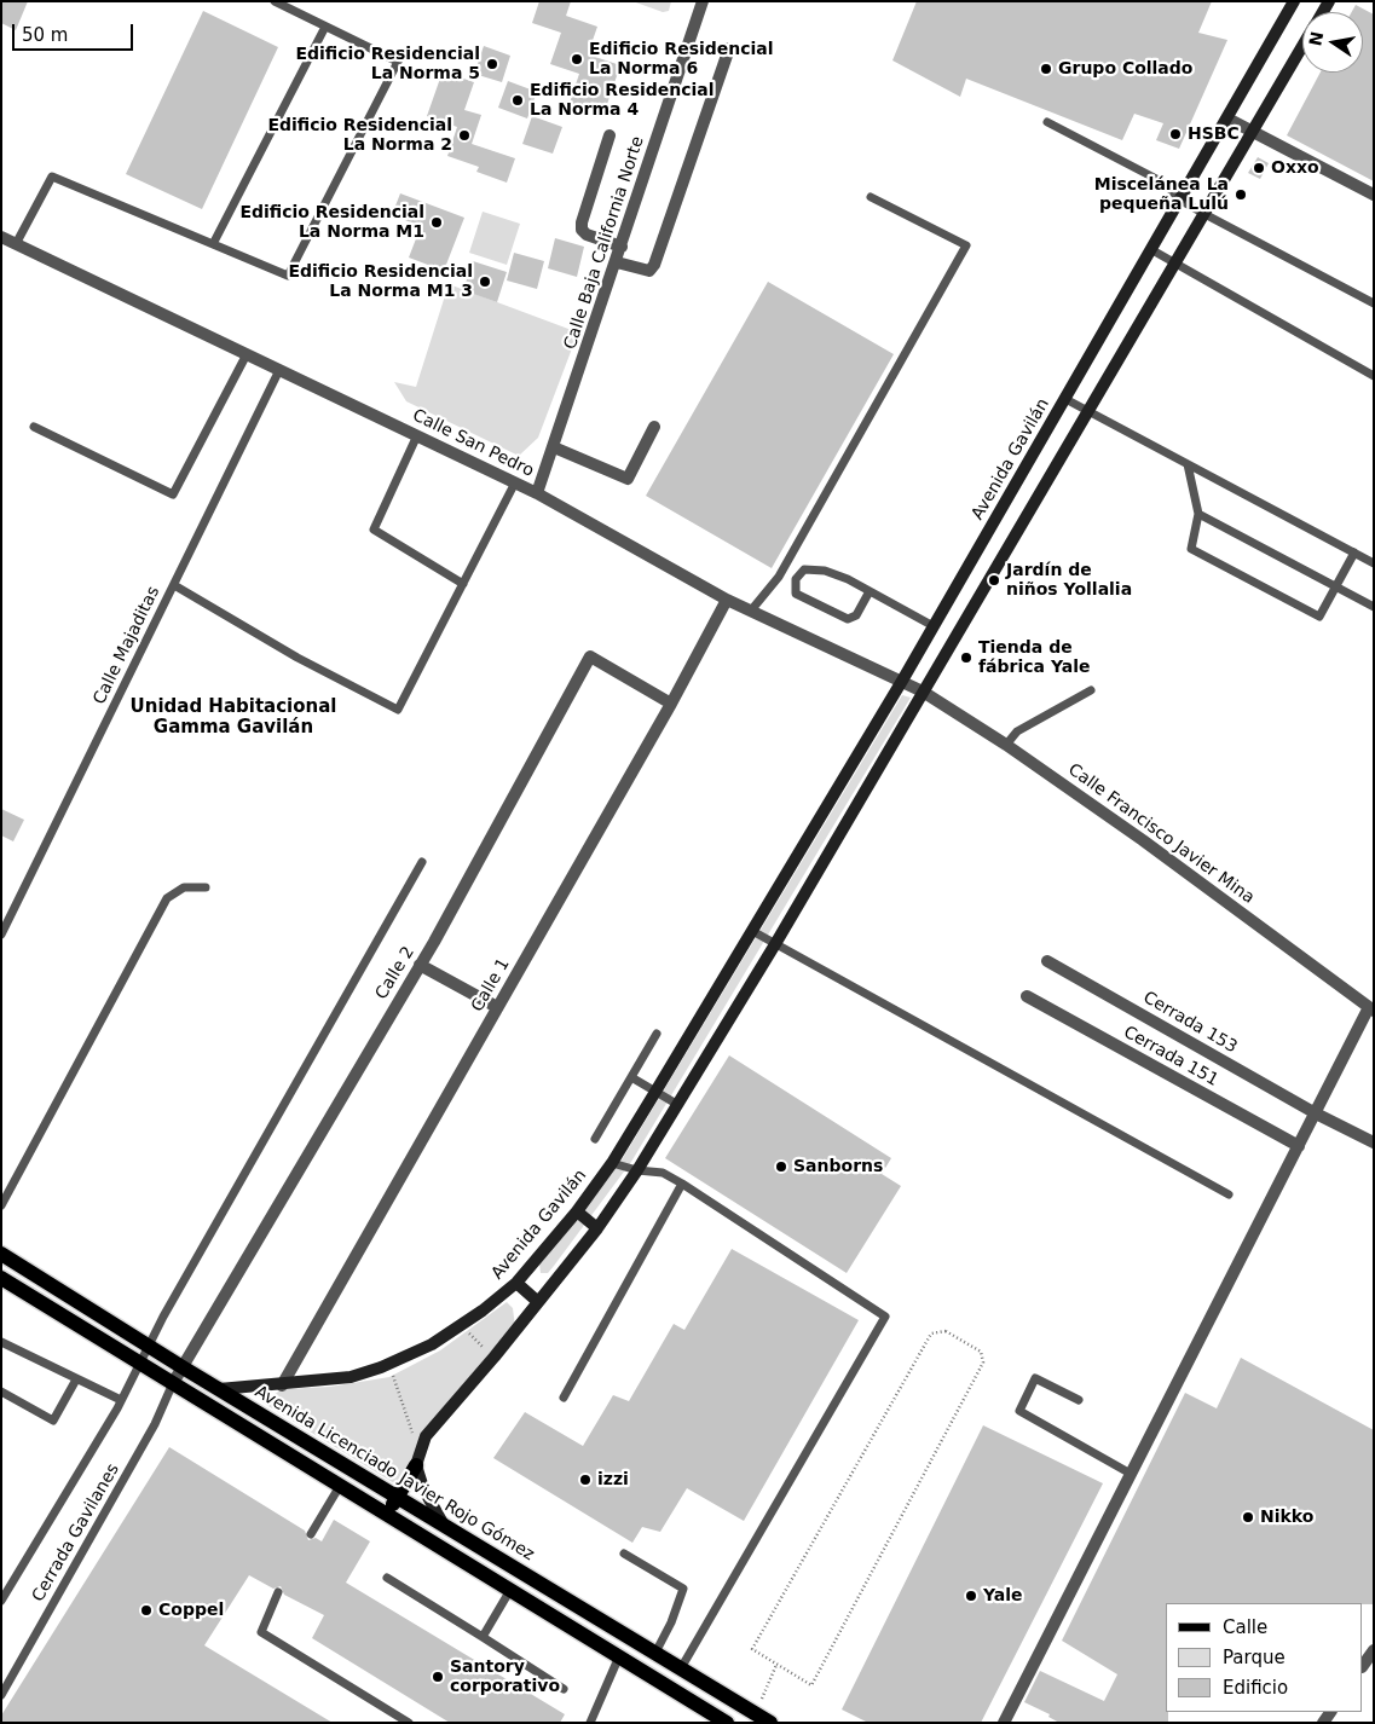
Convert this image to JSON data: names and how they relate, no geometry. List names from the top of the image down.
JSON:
{
  "streets": {
    "main road": ["Avenida Gavilán", "Avenida Licenciado Javier Rojo Gómez"],
    "street": [
      "Calle Baja California Norte",
      "Calle San Pedro",
      "Calle Francisco Javier Mina",
      "Calle 2",
      "Calle 1",
      "Cerrada 153",
      "Cerrada 151"
    ],
    "lane": ["Calle Majaditas", "Cerrada Gavilanes"]
  },
  "crossings": [
    ["Calle Baja California Norte", "Calle San Pedro"],
    ["Calle San Pedro", "Avenida Gavilán"],
    ["Calle San Pedro", "Calle Majaditas"],
    ["Calle San Pedro", "Calle Francisco Javier Mina"],
    ["Calle San Pedro", "Calle 1"],
    ["Avenida Gavilán", "Calle 1"],
    ["Avenida Gavilán", "Avenida Licenciado Javier Rojo Gómez"],
    ["Calle 2", "Calle 1"],
    ["Calle 2", "Avenida Licenciado Javier Rojo Gómez"],
    ["Calle 2", "Cerrada Gavilanes"]
  ],
  "districts": ["Unidad Habitacional Gamma Gavilán"],
  "places": [
    "Edificio Residencial La Norma 6",
    "Edificio Residencial La Norma 5",
    "Grupo Collado",
    "Edificio Residencial La Norma 4",
    "HSBC",
    "Edificio Residencial La Norma 2",
    "Oxxo",
    "Miscelánea La pequeña Lulú",
    "Edificio Residencial La Norma M1",
    "Edificio Residencial La Norma M1 3",
    "Jardín de niños Yollalia",
    "Tienda de fábrica Yale",
    "Sanborns",
    "izzi",
    "Nikko",
    "Yale",
    "Coppel",
    "Santory corporativo"
  ],
  "legend": ["Calle", "Parque", "Edificio"],
  "scale_bar": "50 m",
  "north": "left"
}
